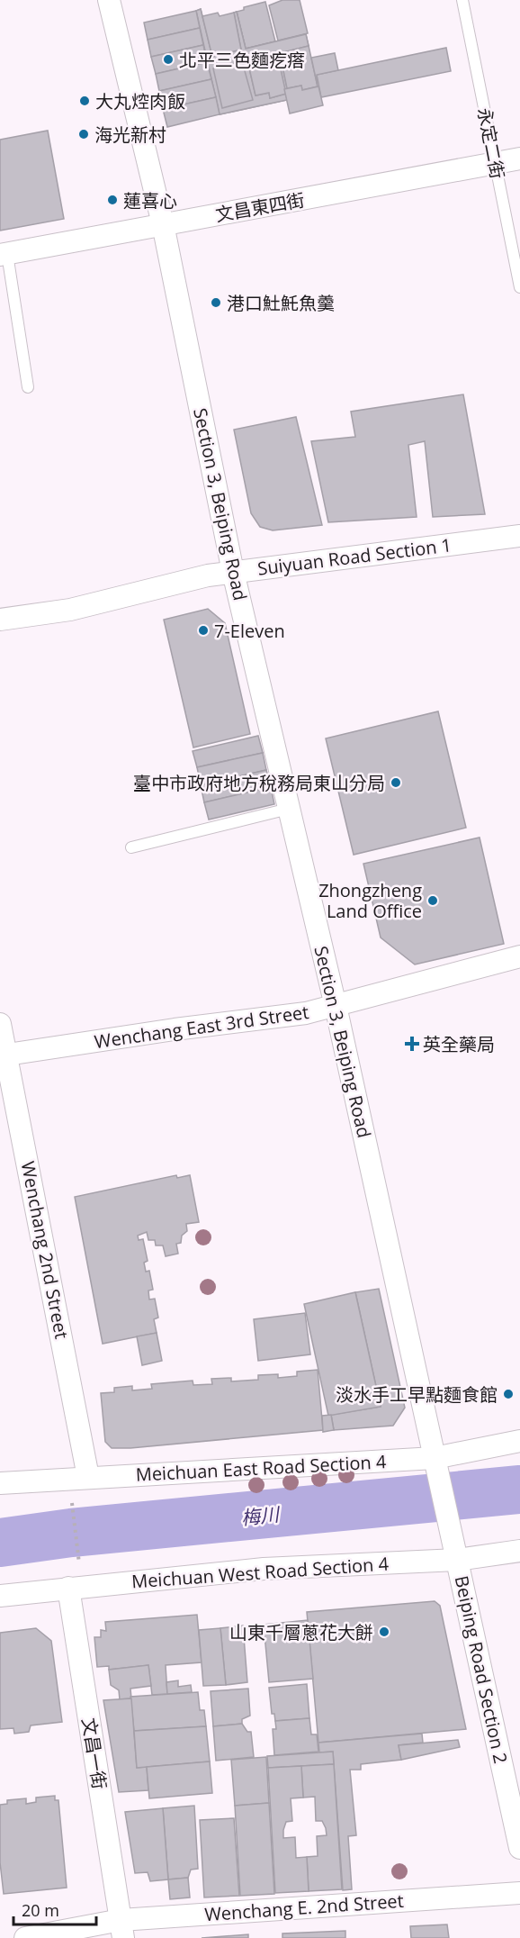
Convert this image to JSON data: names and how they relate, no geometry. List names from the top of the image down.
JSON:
{
  "streets": {
    "street": [
      "文昌東四街",
      "Section 3, Beiping Road",
      "Suiyuan Road Section 1",
      "Wenchang East 3rd Street",
      "Wenchang 2nd Street",
      "Meichuan East Road Section 4",
      "Meichuan West Road Section 4",
      "Beiping Road Section 2",
      "文昌一街",
      "Wenchang E. 2nd Street"
    ],
    "lane": ["永定二街"]
  },
  "crossings": [
    ["永定二街", "文昌東四街"],
    ["文昌東四街", "Section 3, Beiping Road"],
    ["Section 3, Beiping Road", "Suiyuan Road Section 1"],
    ["Section 3, Beiping Road", "Wenchang East 3rd Street"],
    ["Section 3, Beiping Road", "Meichuan East Road Section 4"],
    ["Section 3, Beiping Road", "Beiping Road Section 2"],
    ["Wenchang East 3rd Street", "Wenchang 2nd Street"],
    ["Wenchang 2nd Street", "Meichuan East Road Section 4"],
    ["Meichuan West Road Section 4", "Beiping Road Section 2"],
    ["Meichuan West Road Section 4", "文昌一街"],
    ["文昌一街", "Wenchang E. 2nd Street"]
  ],
  "water": ["梅川"],
  "places": {
    "other": [
      "北平三色麵疙瘩",
      "大丸焢肉飯",
      "海光新村",
      "蓮喜心",
      "港口𩵚魠魚羹",
      "7-Eleven",
      "臺中市政府地方稅務局東山分局",
      "Zhongzheng Land Office",
      "淡水手工早點麵食館",
      "山東千層蔥花大餅"
    ],
    "health": ["英全藥局"]
  },
  "scale_bar": "20 m"
}
